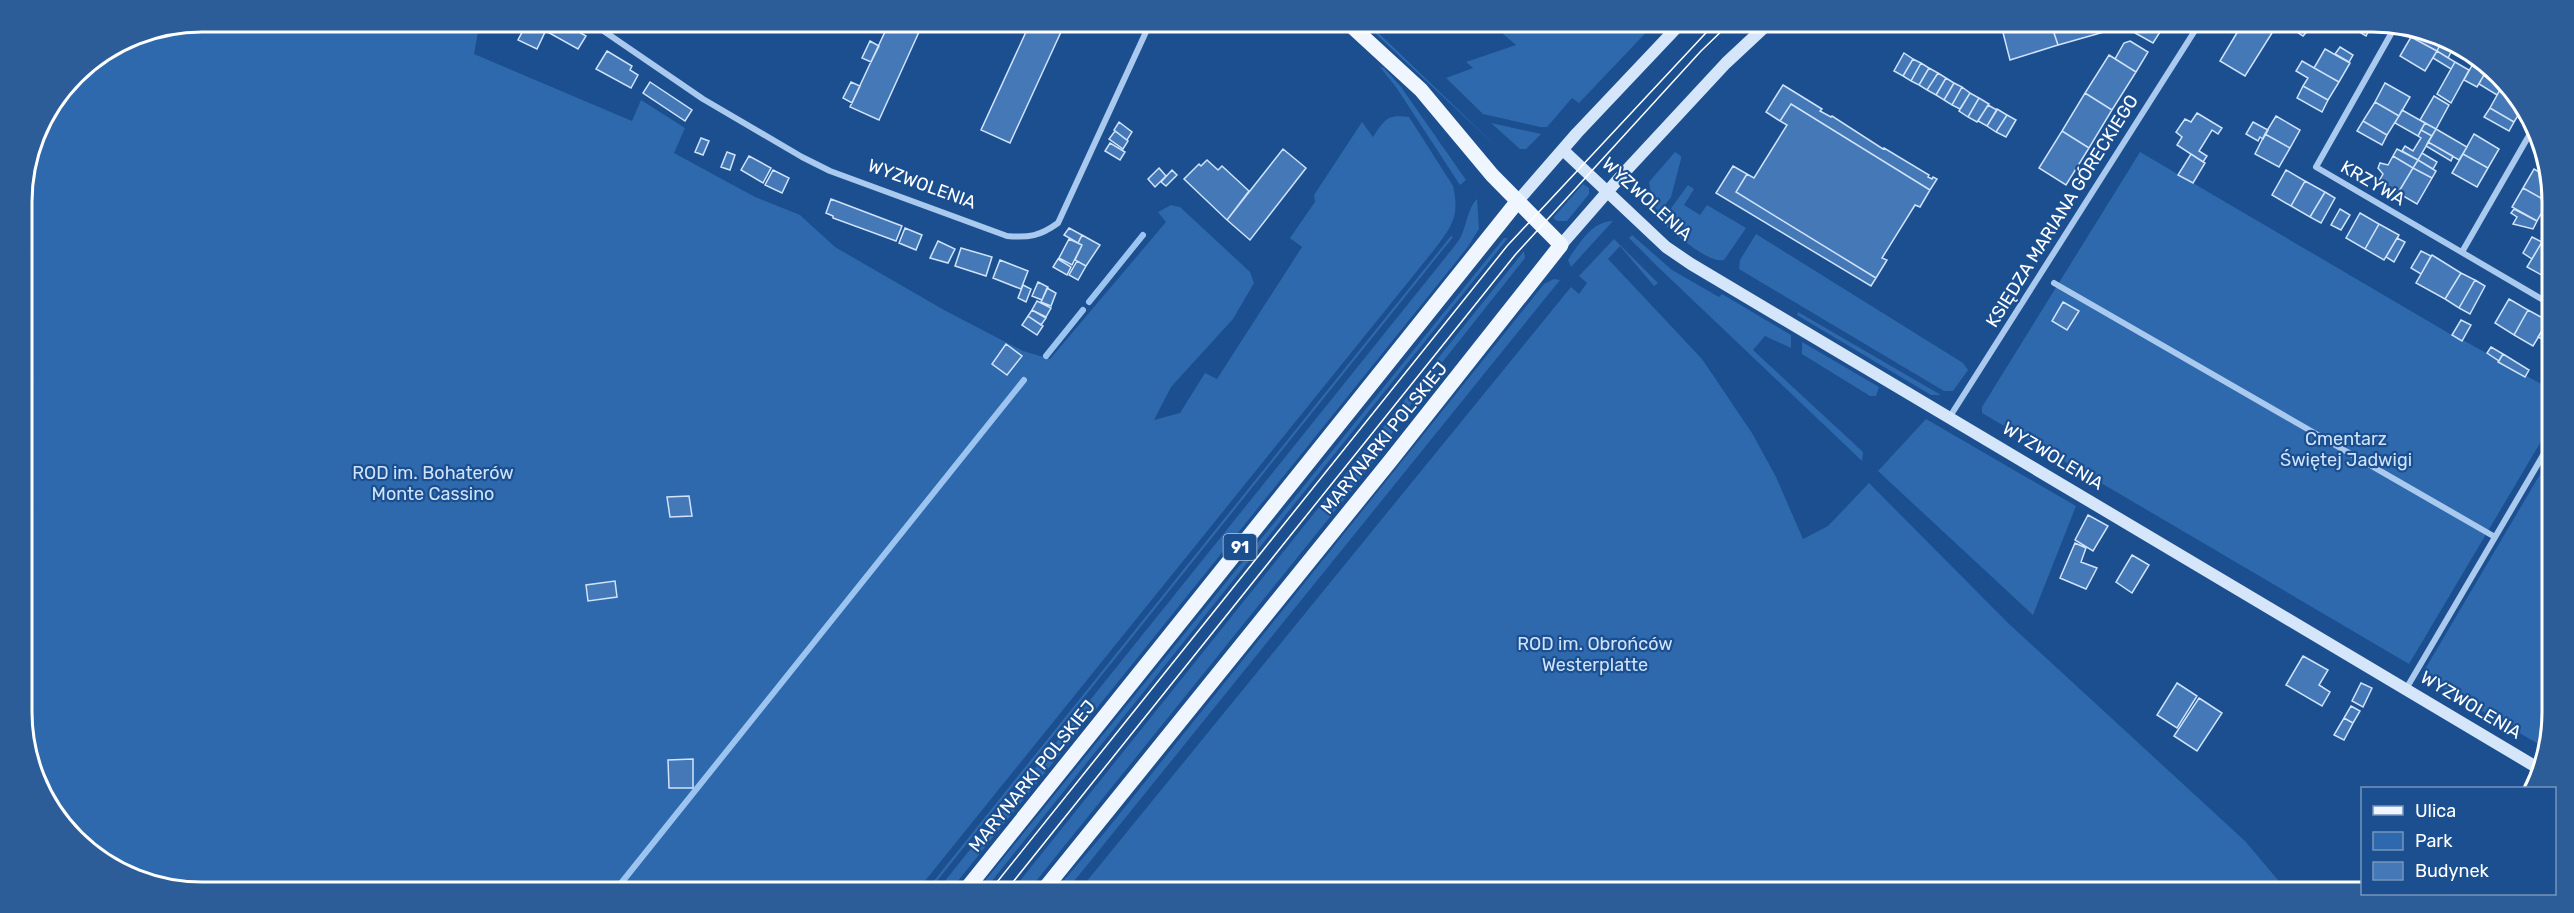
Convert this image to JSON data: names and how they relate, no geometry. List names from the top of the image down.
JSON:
{
  "streets": {
    "main road": ["MARYNARKI POLSKIEJ", "91"],
    "street": ["KRZYWA", "WYZWOLENIA", "KSIĘDZA MARIANA GÓRECKIEGO"]
  },
  "crossings": [
    ["WYZWOLENIA", "KSIĘDZA MARIANA GÓRECKIEGO"],
    ["WYZWOLENIA", "MARYNARKI POLSKIEJ"]
  ],
  "parks": ["Cmentarz Świętej Jadwigi", "ROD im. Bohaterów Monte Cassino", "ROD im. Obrońców Westerplatte"],
  "legend": ["Ulica", "Park", "Budynek"]
}
